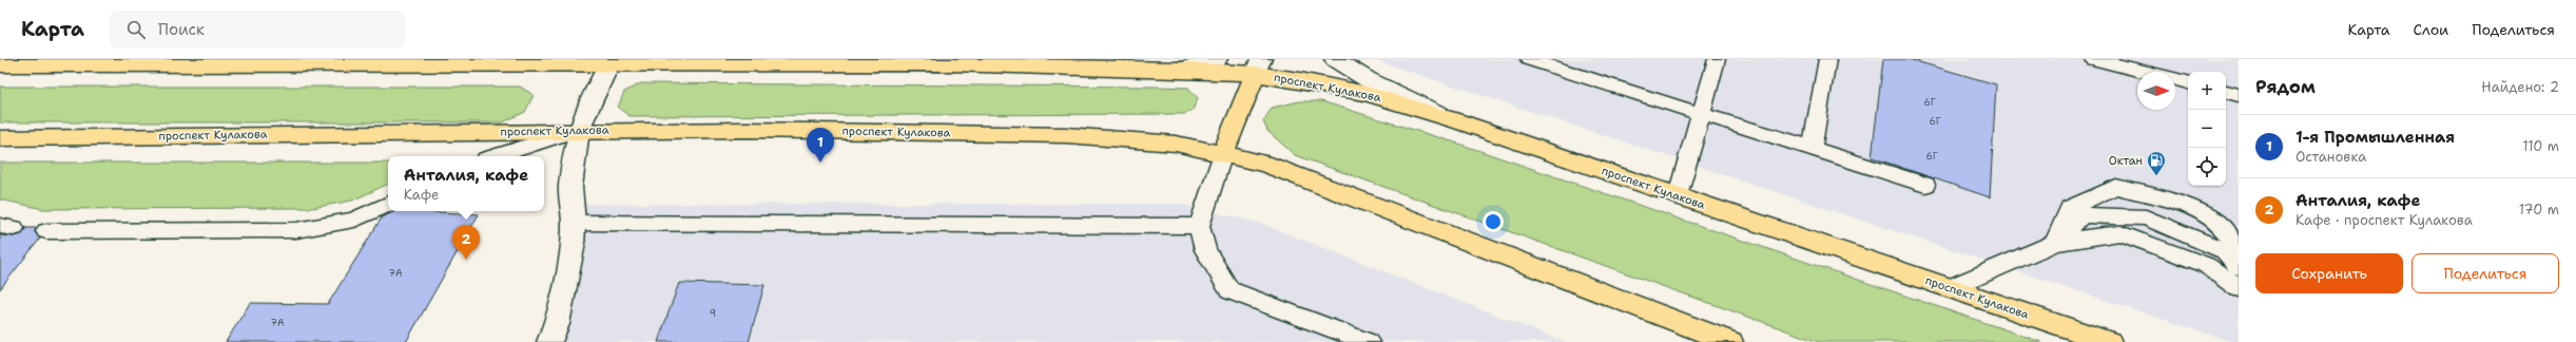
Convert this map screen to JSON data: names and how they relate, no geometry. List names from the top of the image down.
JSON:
{
  "streets": {
    "main road": ["проспект Кулакова"]
  },
  "places": {
    "fuel station": ["Октан"]
  },
  "house_numbers": [
    "6Г",
    "6Г",
    "6Г",
    "7А",
    "9",
    "7А"
  ],
  "north": "right",
  "page": {
    "header": "Карта",
    "search": "Поиск",
    "nav": ["Карта", "Слои", "Поделиться"],
    "heading": ["Рядом", "Найдено: 2"],
    "map_buttons": ["+", "−"],
    "list": [
      {
        "mark": "1",
        "name": "1-я Промышленная",
        "note": "Остановка",
        "value": "110 m"
      },
      {
        "mark": "2",
        "name": "Анталия, кафе",
        "note": "Кафе · проспект Кулакова",
        "value": "170 m"
      }
    ],
    "pins": ["1", "2"],
    "popup": ["Анталия, кафе", "Кафе"],
    "buttons": ["Сохранить", "Поделиться"]
  }
}
